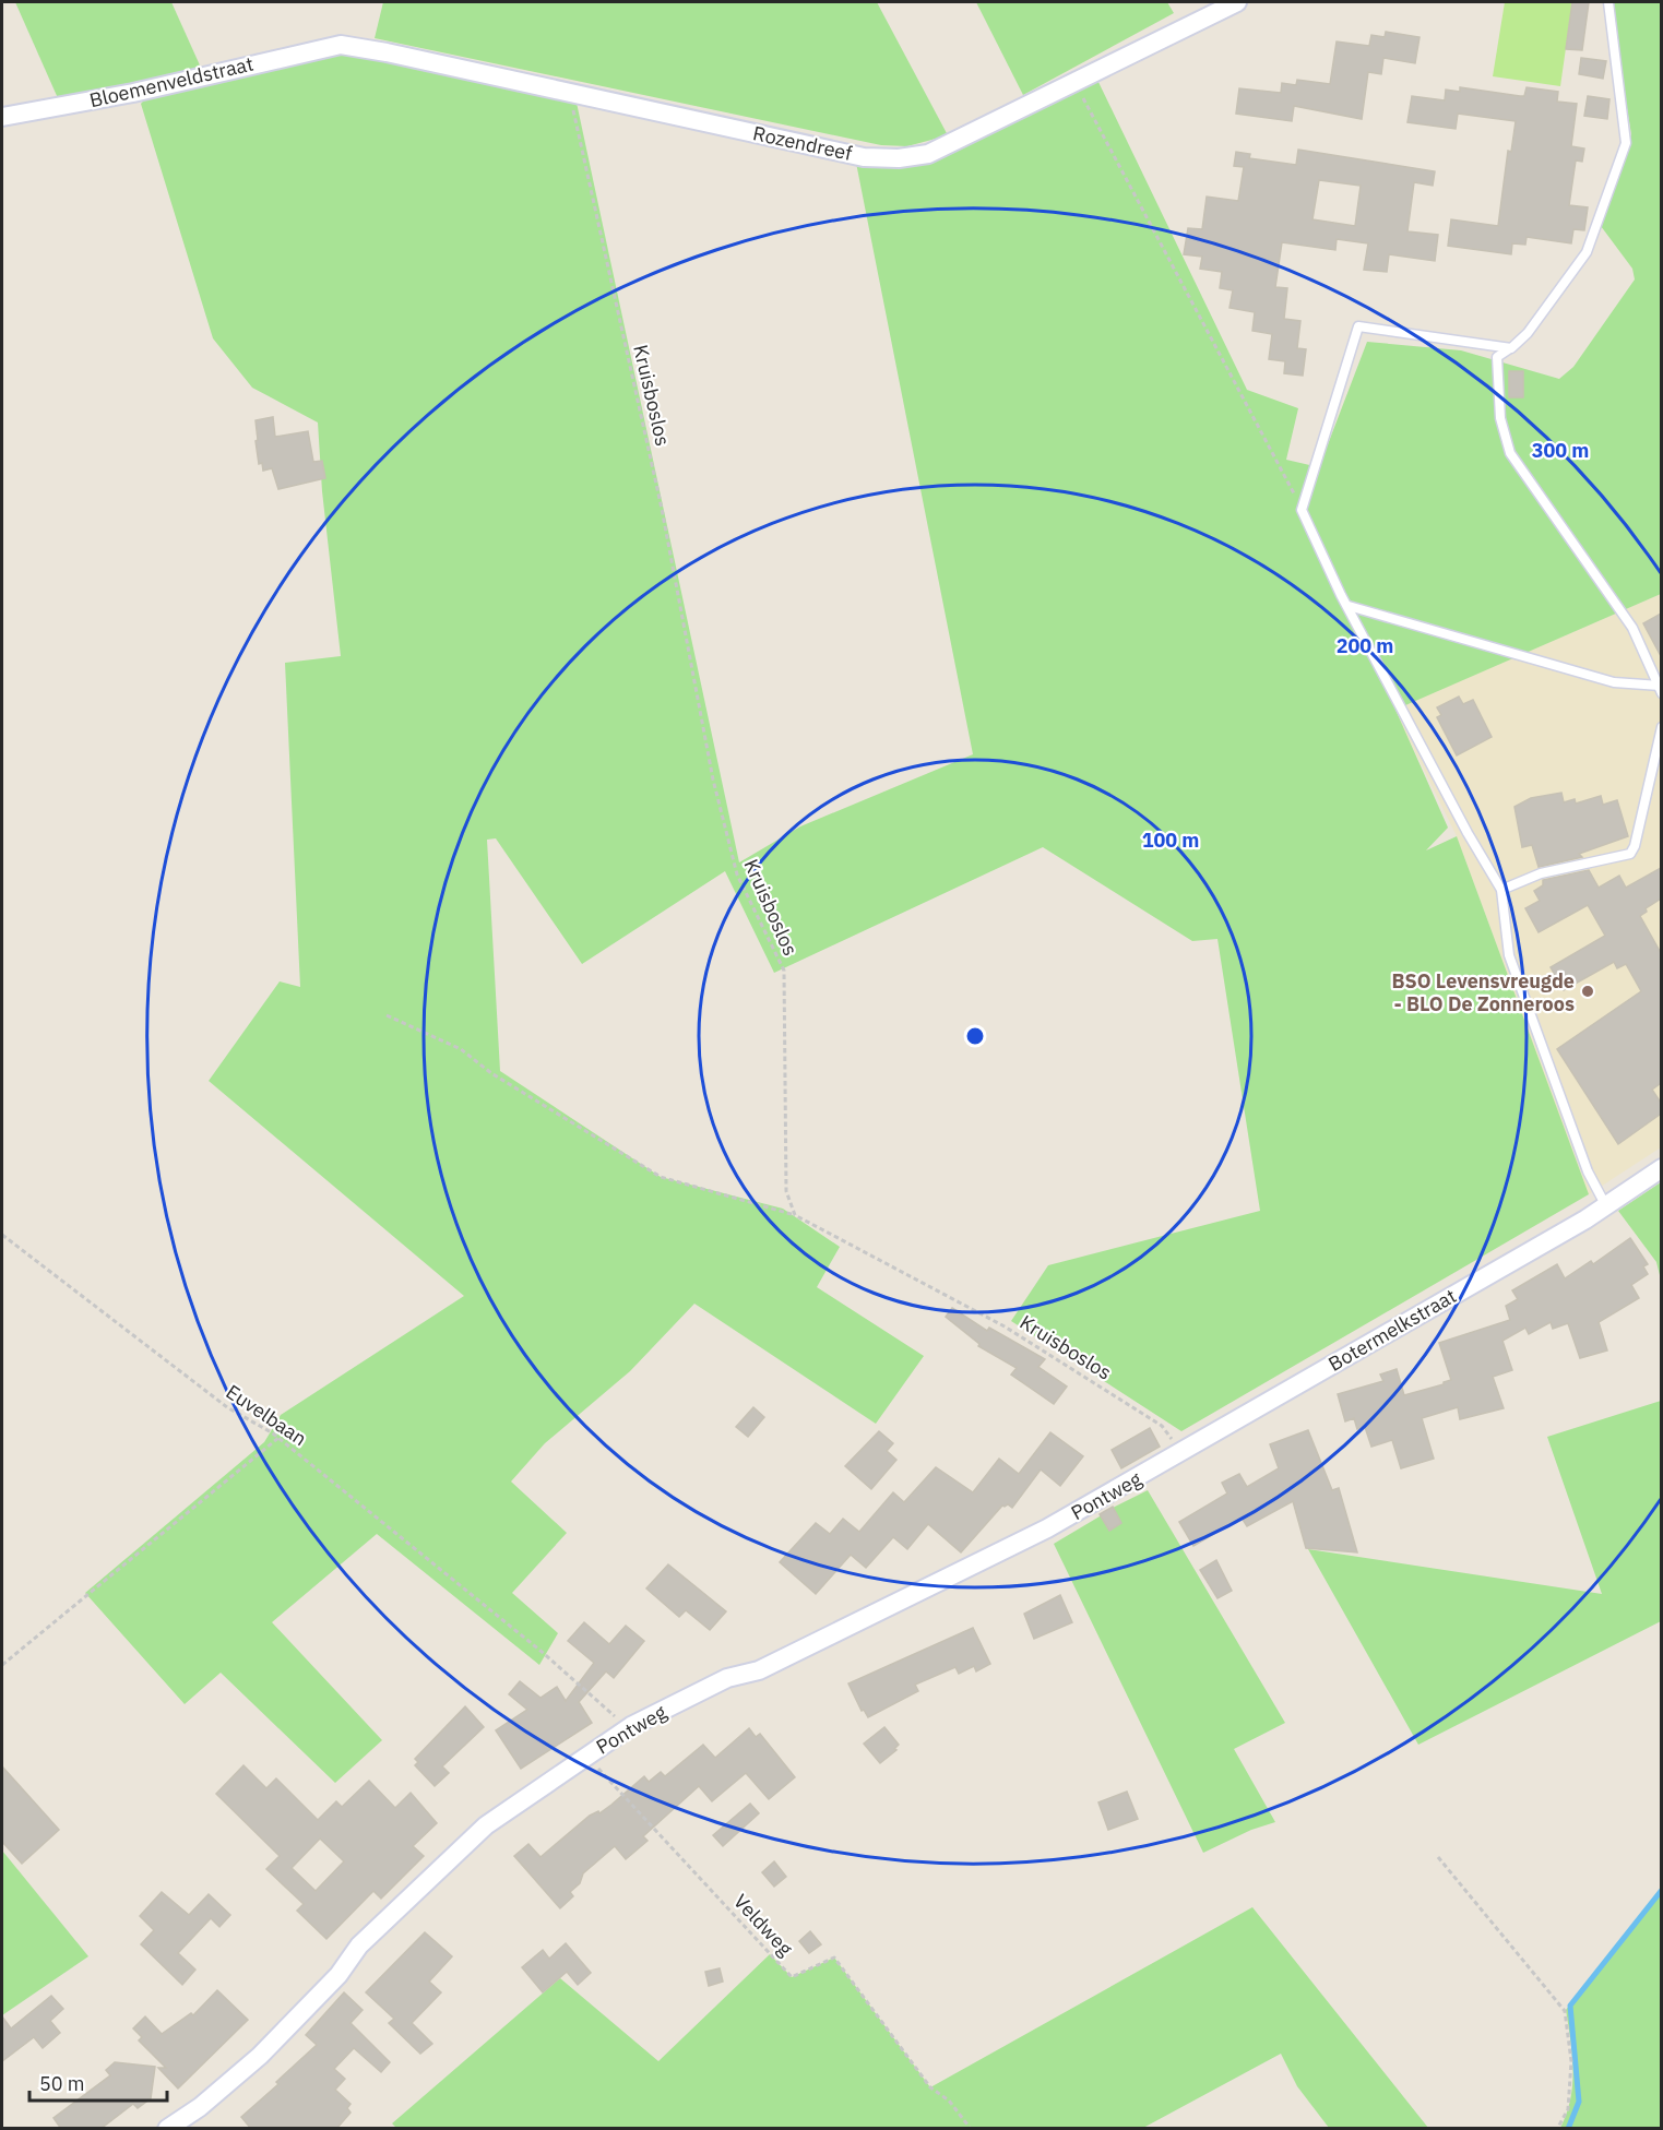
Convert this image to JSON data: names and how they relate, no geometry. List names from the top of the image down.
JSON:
{
  "streets": {
    "street": [
      "Bloemenveldstraat",
      "Rozendreef",
      "Botermelkstraat",
      "Pontweg"
    ],
    "path": ["Kruisboslos", "Euvelbaan", "Veldweg"]
  },
  "crossings": [
    ["Bloemenveldstraat", "Rozendreef"],
    ["Rozendreef", "Kruisboslos"],
    ["Kruisboslos", "Botermelkstraat"],
    ["Kruisboslos", "Pontweg"],
    ["Botermelkstraat", "Pontweg"],
    ["Euvelbaan", "Pontweg"],
    ["Pontweg", "Veldweg"]
  ],
  "places": ["BSO Levensvreugde - BLO De Zonneroos"],
  "scale_bar": "50 m",
  "rings": ["300 m", "200 m", "100 m"]
}
